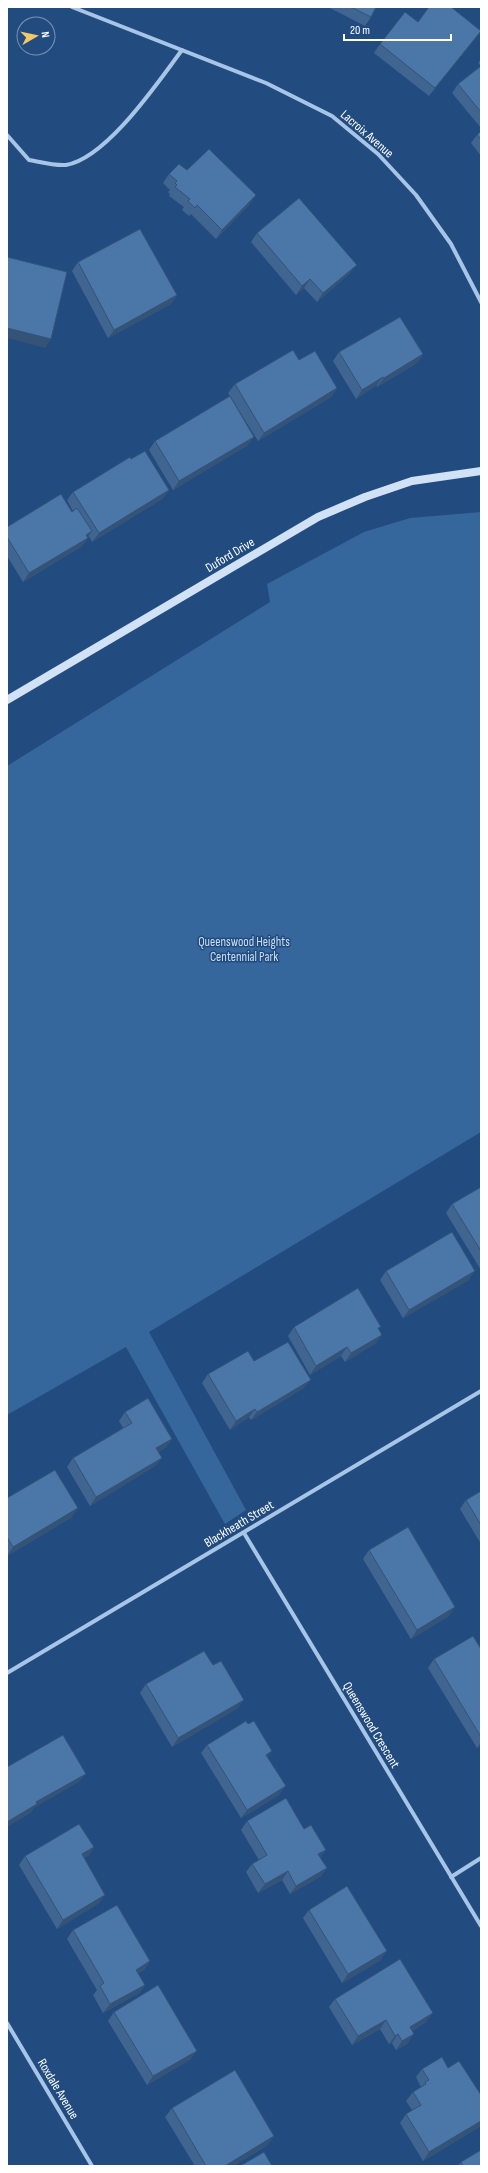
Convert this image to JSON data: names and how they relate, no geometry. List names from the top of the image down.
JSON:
{
  "streets": {
    "street": [
      "Lacroix Avenue",
      "Duford Drive",
      "Blackheath Street",
      "Queenswood Crescent",
      "Roxdale Avenue"
    ]
  },
  "crossings": [
    ["Blackheath Street", "Queenswood Crescent"]
  ],
  "parks": ["Queenswood Heights Centennial Park"],
  "scale_bar": "20 m",
  "north": "right"
}
